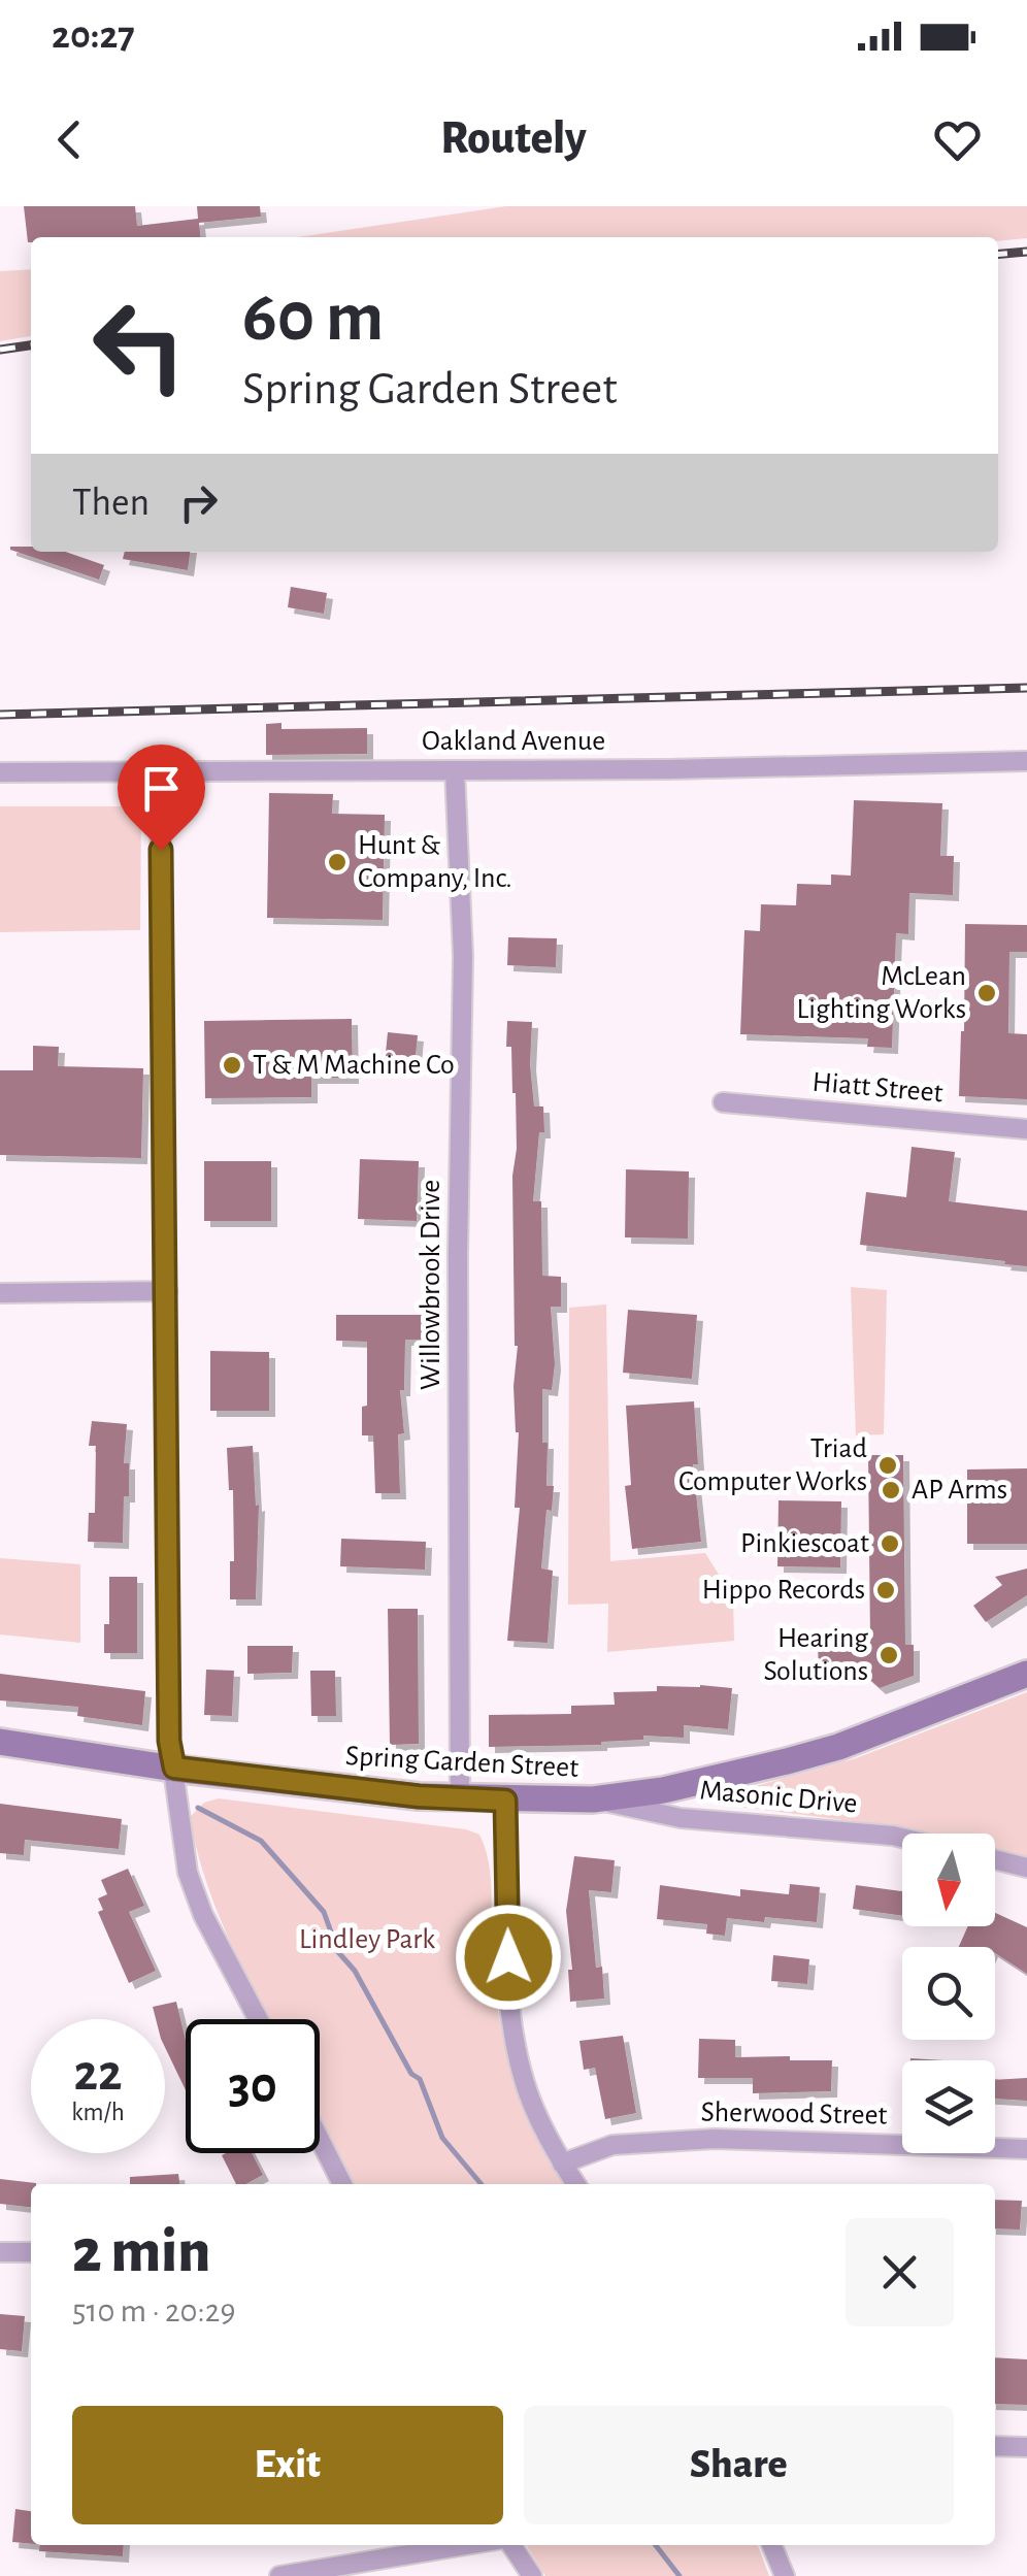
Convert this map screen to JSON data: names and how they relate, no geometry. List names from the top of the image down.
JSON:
{
  "streets": {
    "main road": ["Spring Garden Street"],
    "street": [
      "Oakland Avenue",
      "Hiatt Street",
      "Willowbrook Drive",
      "Masonic Drive",
      "Sherwood Street"
    ]
  },
  "crossings": [
    ["Oakland Avenue", "Willowbrook Drive"],
    ["Willowbrook Drive", "Spring Garden Street"],
    ["Spring Garden Street", "Masonic Drive"]
  ],
  "parks": ["Lindley Park"],
  "places": [
    "Hunt & Company, Inc.",
    "McLean Lighting Works",
    "T & M Machine Co",
    "Triad Computer Works",
    "AP Arms",
    "Pinkiescoat",
    "Hippo Records",
    "Hearing Solutions"
  ],
  "north": "bottom",
  "page": {
    "status": "20:27",
    "header": "Routely",
    "turn": ["60 m", "Spring Garden Street"],
    "then": "Then",
    "speed": "22 km/h",
    "limit": "30",
    "heading": ["2 min", "510 m · 20:29"],
    "buttons": ["Exit", "Share"]
  }
}
